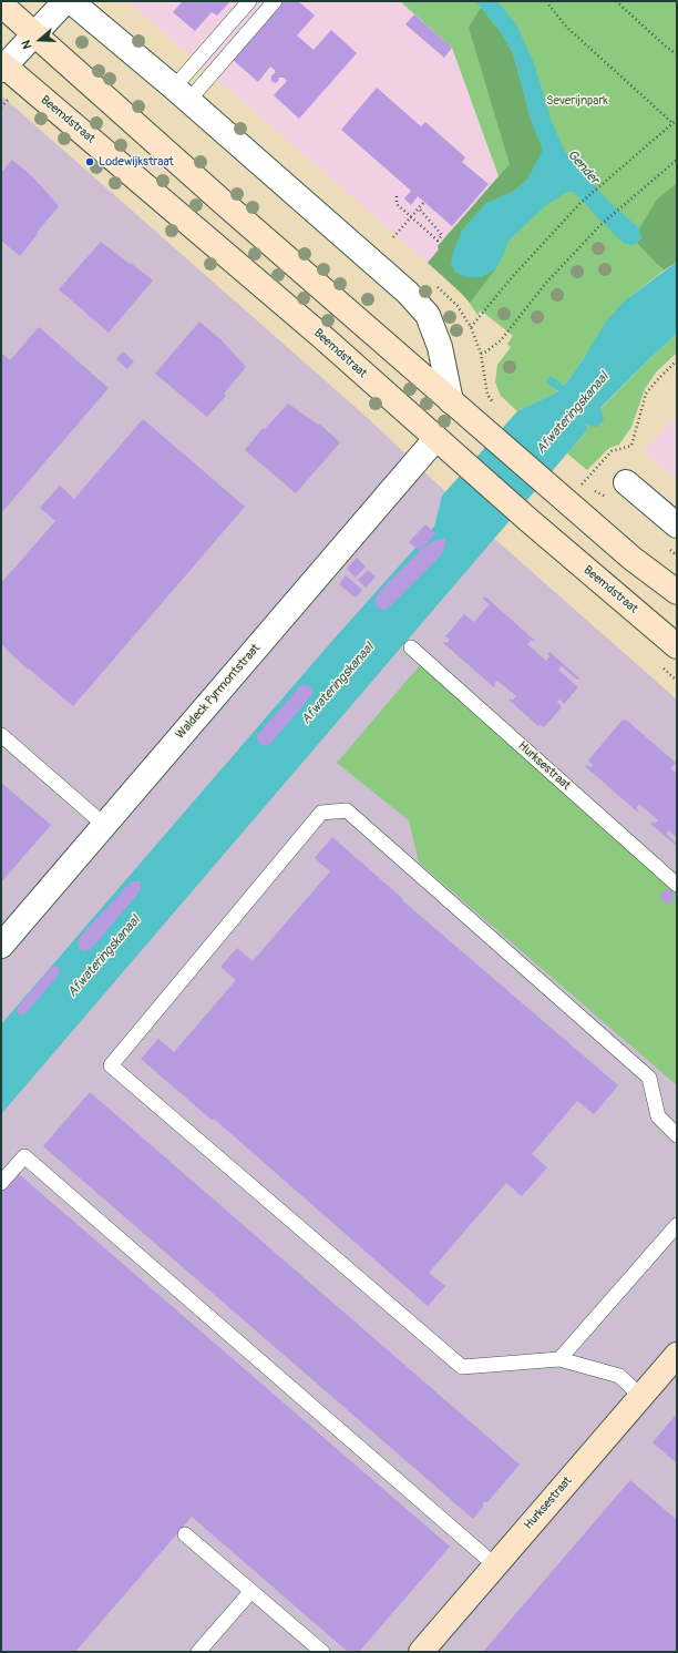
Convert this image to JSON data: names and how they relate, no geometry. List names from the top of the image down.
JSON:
{
  "streets": {
    "main road": ["Beemdstraat", "Hurksestraat"],
    "street": ["Waldeck Pyrmontstraat"]
  },
  "crossings": [
    ["Beemdstraat", "Waldeck Pyrmontstraat"]
  ],
  "water": ["Gender", "Afwateringskanaal"],
  "parks": ["Severijnpark"],
  "places": ["Lodewijkstraat"],
  "north": "left"
}
